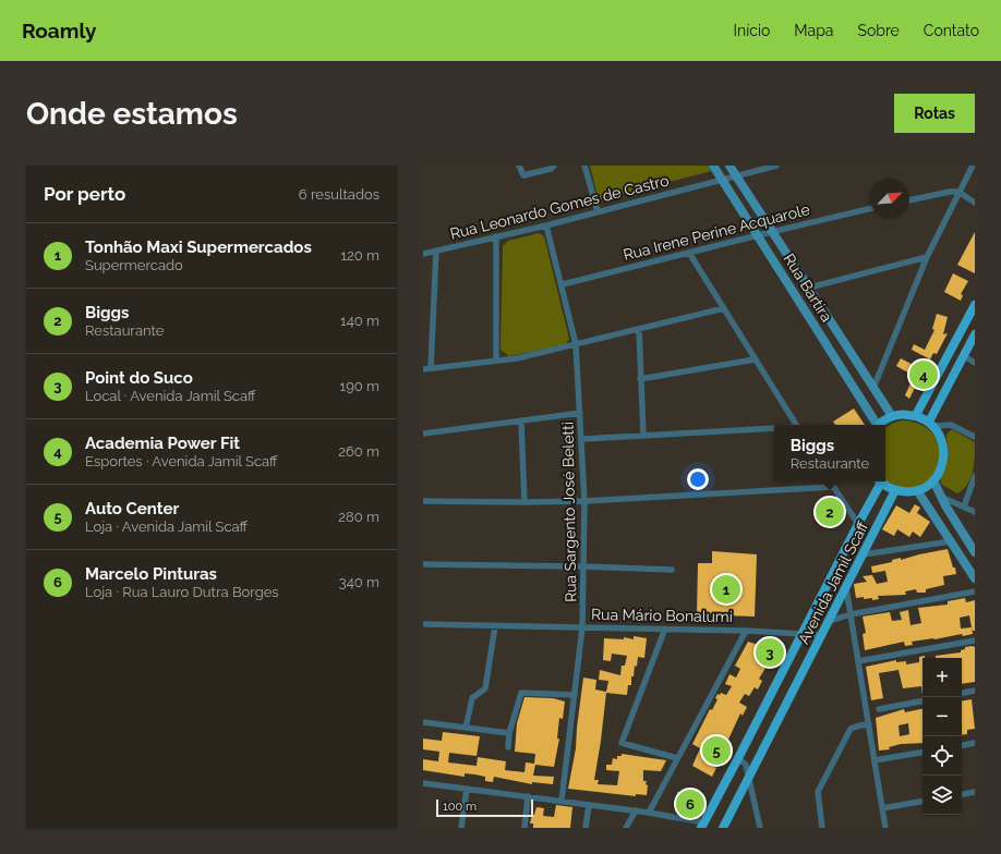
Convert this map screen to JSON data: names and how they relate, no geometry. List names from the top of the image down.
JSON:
{
  "streets": {
    "main road": ["Avenida Jamil Scaff"],
    "street": [
      "Rua Leonardo Gomes de Castro",
      "Rua Irene Perine Acquarole",
      "Rua Bartira",
      "Rua Sargento José Beletti",
      "Rua Mário Bonalumi"
    ]
  },
  "crossings": [
    ["Rua Leonardo Gomes de Castro", "Rua Bartira"],
    ["Rua Leonardo Gomes de Castro", "Rua Sargento José Beletti"],
    ["Rua Irene Perine Acquarole", "Rua Bartira"],
    ["Rua Irene Perine Acquarole", "Rua Sargento José Beletti"],
    ["Rua Sargento José Beletti", "Rua Mário Bonalumi"],
    ["Avenida Jamil Scaff", "Rua Mário Bonalumi"]
  ],
  "scale_bar": "100 m",
  "north": "top right",
  "page": {
    "header": "Roamly",
    "nav": [
      "Início",
      "Mapa",
      "Sobre",
      "Contato"
    ],
    "buttons": "Rotas",
    "title": "Onde estamos",
    "heading": ["Por perto", "6 resultados"],
    "list": [
      {
        "mark": "1",
        "name": "Tonhão Maxi Supermercados",
        "note": "Supermercado",
        "value": "120 m"
      },
      {
        "mark": "2",
        "name": "Biggs",
        "note": "Restaurante",
        "value": "140 m"
      },
      {
        "mark": "3",
        "name": "Point do Suco",
        "note": "Local · Avenida Jamil Scaff",
        "value": "190 m"
      },
      {
        "mark": "4",
        "name": "Academia Power Fit",
        "note": "Esportes · Avenida Jamil Scaff",
        "value": "260 m"
      },
      {
        "mark": "5",
        "name": "Auto Center",
        "note": "Loja · Avenida Jamil Scaff",
        "value": "280 m"
      },
      {
        "mark": "6",
        "name": "Marcelo Pinturas",
        "note": "Loja · Rua Lauro Dutra Borges",
        "value": "340 m"
      }
    ],
    "pins": [
      "4",
      "2",
      "1",
      "3",
      "5",
      "6"
    ],
    "popup": ["Biggs", "Restaurante"],
    "map_buttons": ["+", "−"],
    "scale": "100 m"
  }
}
